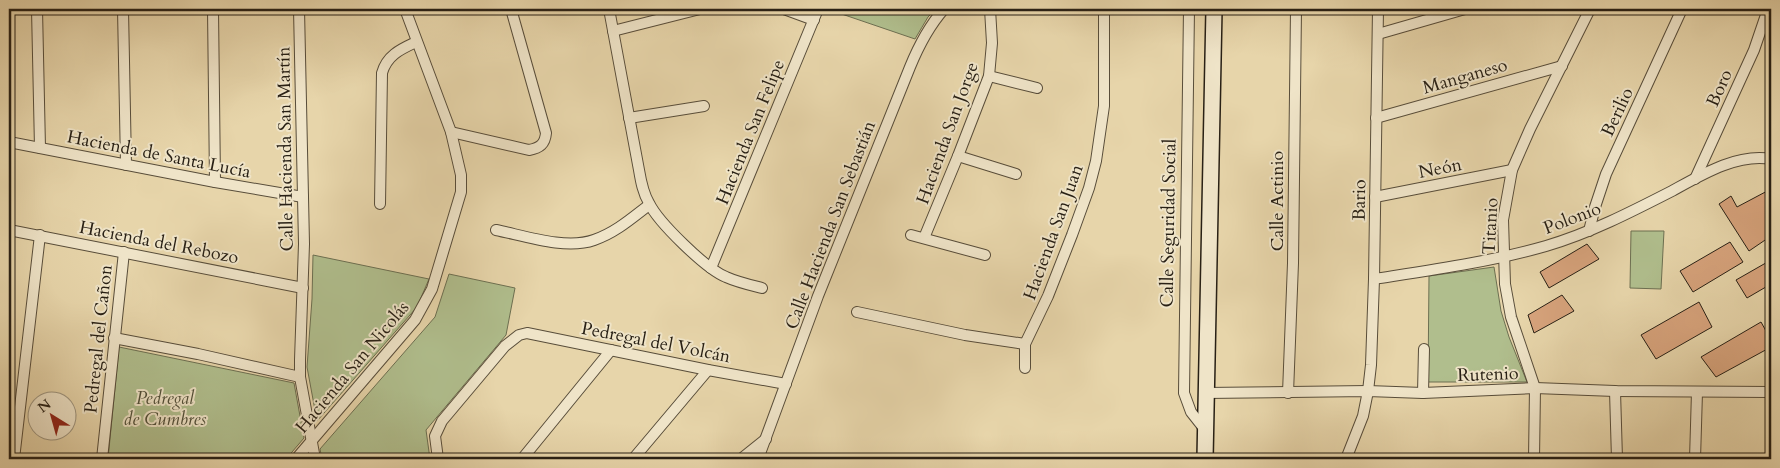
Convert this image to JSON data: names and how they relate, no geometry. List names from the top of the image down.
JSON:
{
  "streets": {
    "street": [
      "Manganeso",
      "Boro",
      "Berilio",
      "Hacienda San Felipe",
      "Hacienda San Jorge",
      "Calle Hacienda San Martín",
      "Hacienda de Santa Lucía",
      "Neón",
      "Bario",
      "Calle Actinio",
      "Polonio",
      "Calle Seguridad Social",
      "Calle Hacienda San Sebastián",
      "Titanio",
      "Hacienda San Juan",
      "Hacienda del Rebozo",
      "Pedregal del Cañon",
      "Pedregal del Volcán",
      "Hacienda San Nicolás",
      "Rutenio"
    ]
  },
  "crossings": [
    ["Manganeso", "Bario"],
    ["Manganeso", "Titanio"],
    ["Boro", "Polonio"],
    ["Berilio", "Polonio"],
    ["Calle Hacienda San Martín", "Hacienda de Santa Lucía"],
    ["Calle Hacienda San Martín", "Hacienda del Rebozo"],
    ["Calle Hacienda San Martín", "Hacienda San Nicolás"],
    ["Neón", "Bario"],
    ["Neón", "Titanio"],
    ["Bario", "Polonio"],
    ["Bario", "Rutenio"],
    ["Calle Actinio", "Rutenio"],
    ["Polonio", "Titanio"],
    ["Calle Hacienda San Sebastián", "Pedregal del Volcán"],
    ["Titanio", "Rutenio"],
    ["Hacienda del Rebozo", "Pedregal del Cañon"]
  ],
  "parks": ["Pedregal de Cumbres"],
  "north": "top left"
}
